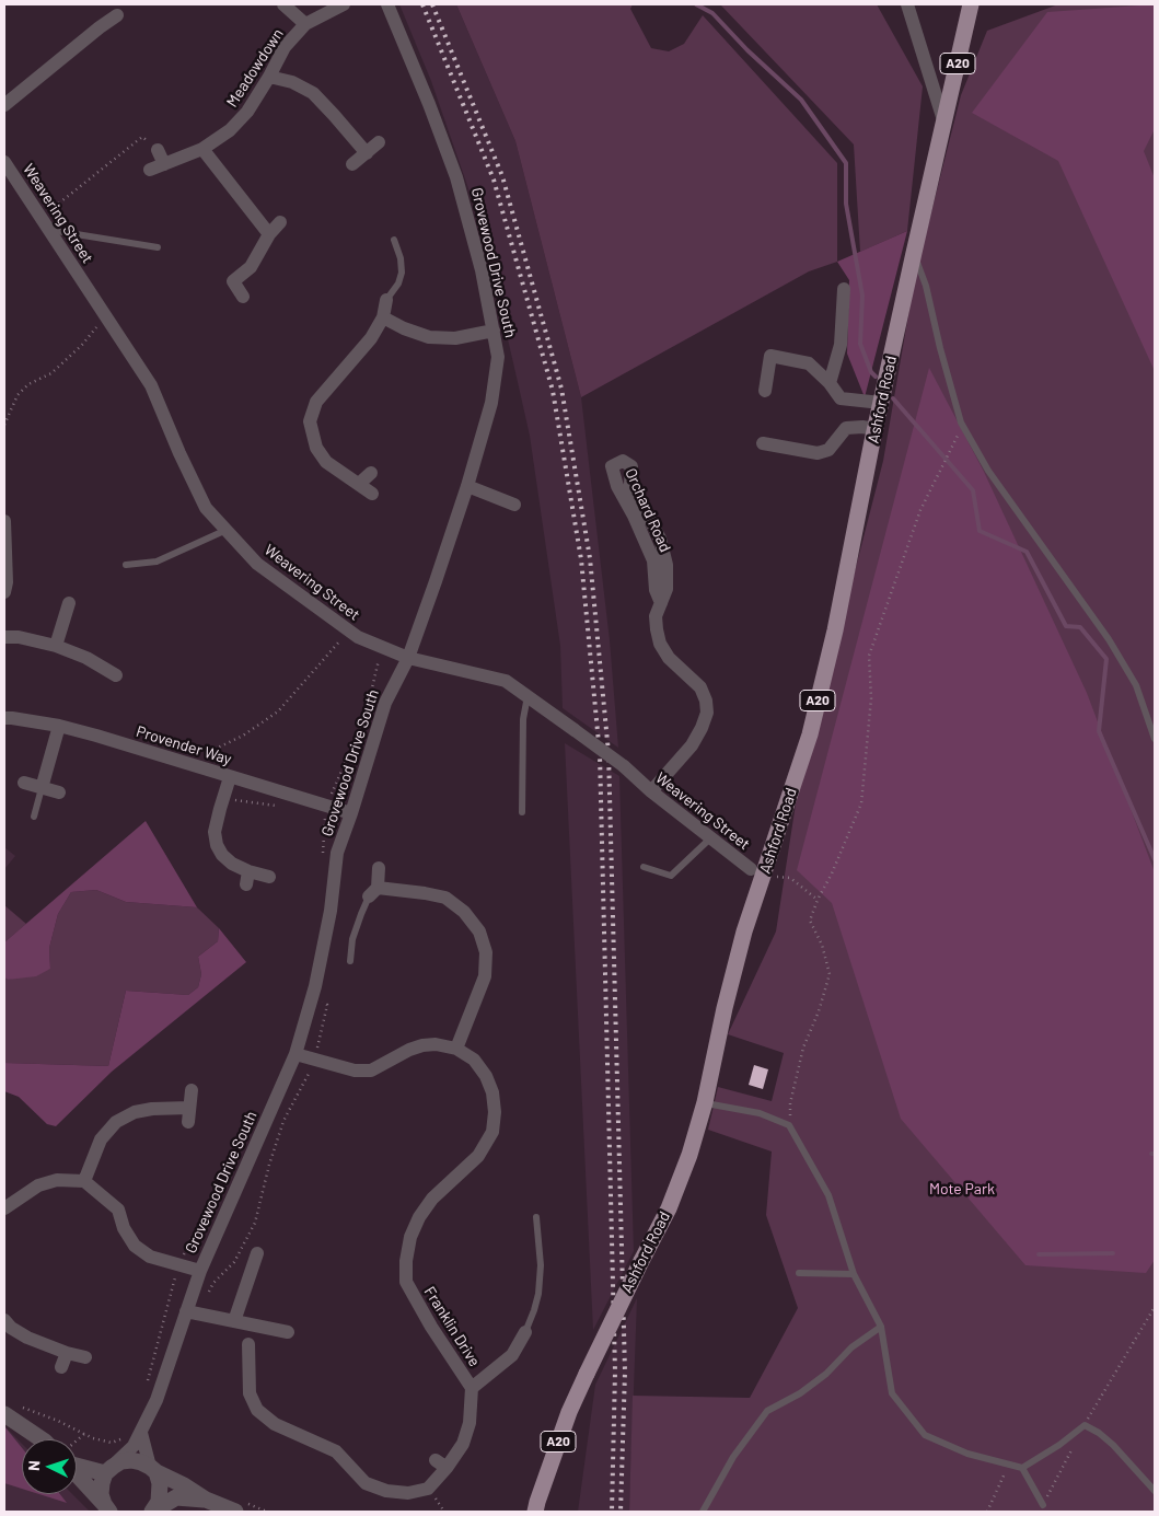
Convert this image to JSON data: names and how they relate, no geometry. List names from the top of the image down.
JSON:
{
  "streets": {
    "main road": ["A20", "Ashford Road"],
    "street": [
      "Meadowdown",
      "Weavering Street",
      "Grovewood Drive South",
      "Orchard Road",
      "Provender Way",
      "Franklin Drive"
    ]
  },
  "crossings": [
    ["A20", "Ashford Road"],
    ["Weavering Street", "Grovewood Drive South"],
    ["Grovewood Drive South", "Provender Way"],
    ["Grovewood Drive South", "Franklin Drive"]
  ],
  "parks": ["Mote Park"],
  "north": "left"
}
